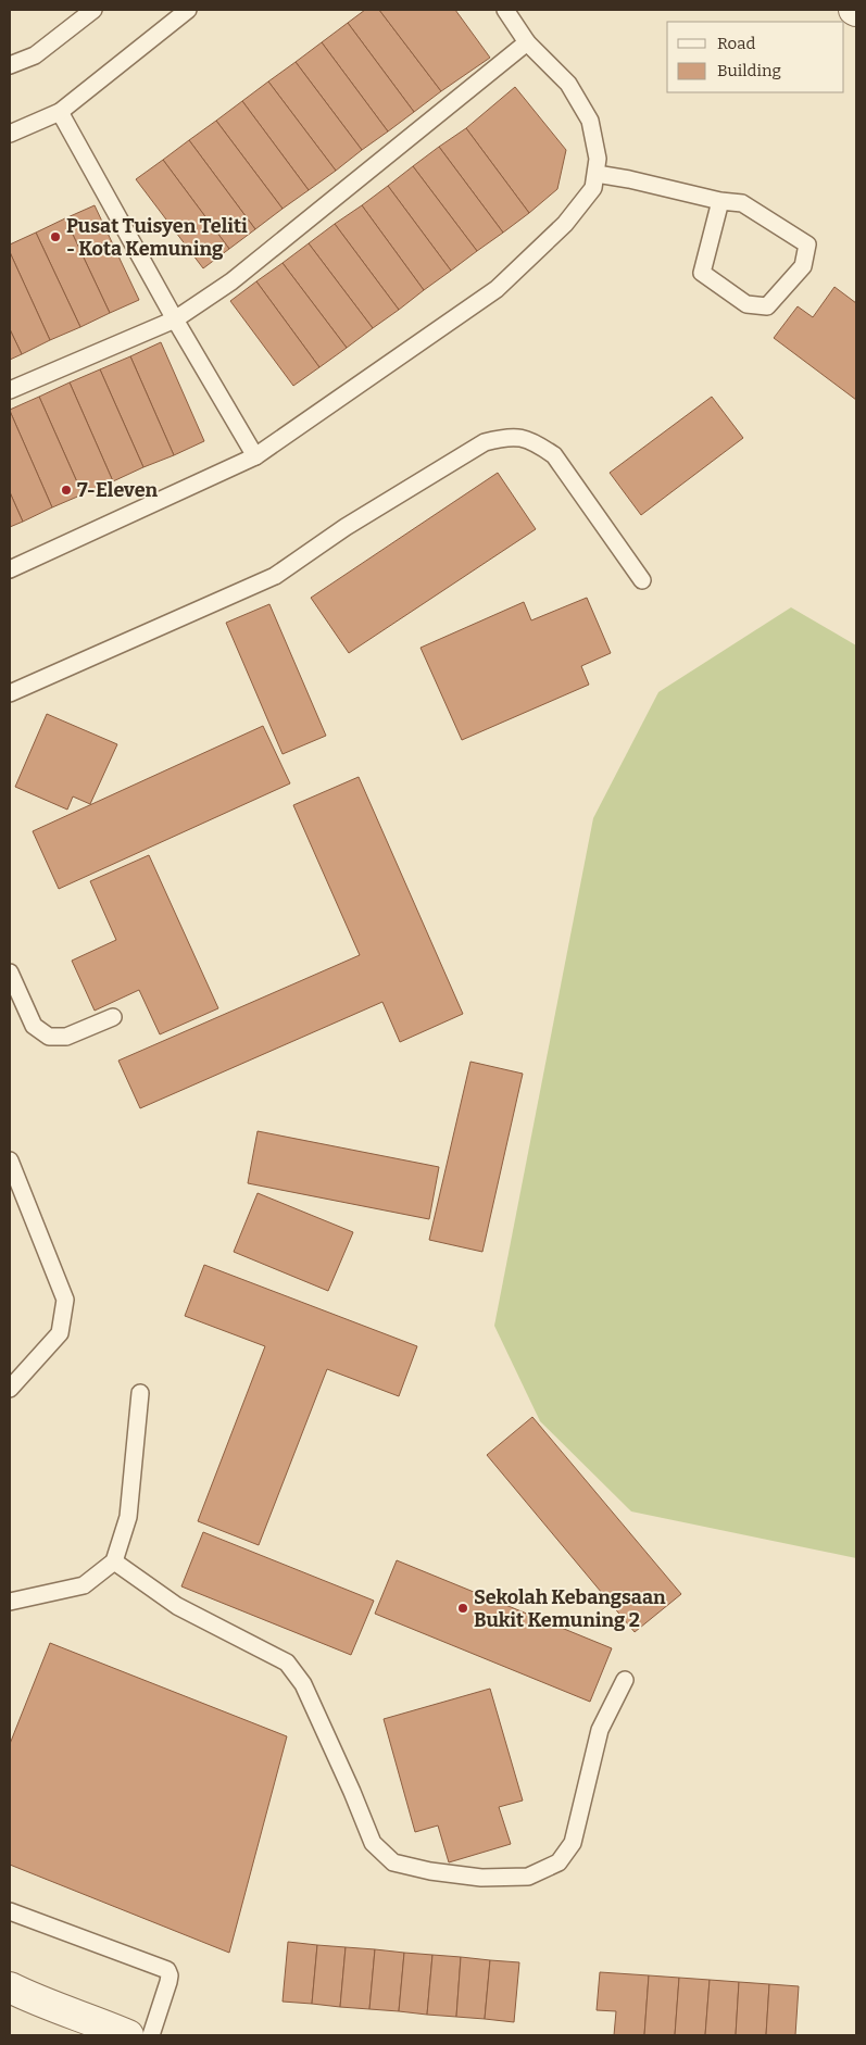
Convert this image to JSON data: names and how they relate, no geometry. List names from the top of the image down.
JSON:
{
  "places": ["Pusat Tuisyen Teliti - Kota Kemuning", "7-Eleven", "Sekolah Kebangsaan Bukit Kemuning 2"],
  "legend": ["Road", "Building"]
}
